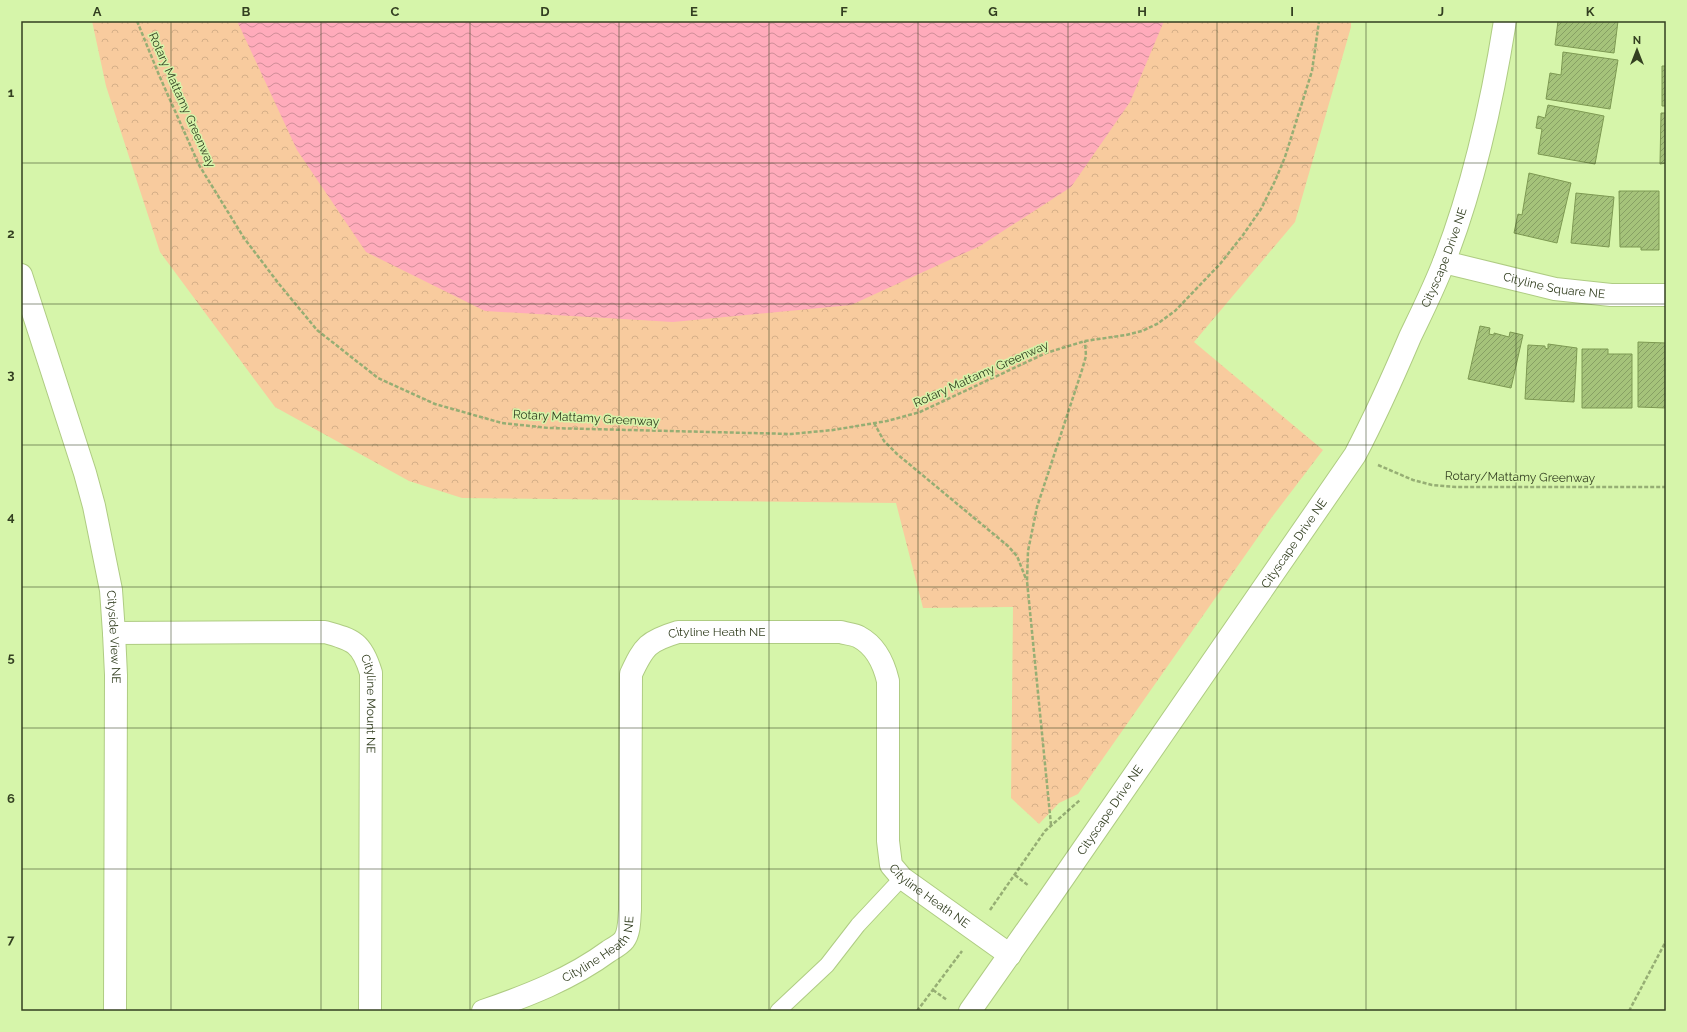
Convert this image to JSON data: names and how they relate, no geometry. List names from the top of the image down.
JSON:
{
  "streets": {
    "street": [
      "Cityscape Drive NE",
      "Cityline Square NE",
      "Cityline Heath NE",
      "Cityside View NE",
      "Cityline Mount NE"
    ],
    "path": ["Rotary Mattamy Greenway", "Rotary/Mattamy Greenway"]
  },
  "crossings": [
    ["Cityscape Drive NE", "Cityline Square NE"],
    ["Cityscape Drive NE", "Rotary/Mattamy Greenway"],
    ["Cityscape Drive NE", "Cityline Heath NE"],
    ["Cityside View NE", "Cityline Mount NE"]
  ],
  "north": "top",
  "grid": {
    "columns": [
      "A",
      "B",
      "C",
      "D",
      "E",
      "F",
      "G",
      "H",
      "I",
      "J",
      "K"
    ],
    "rows": [
      "1",
      "2",
      "3",
      "4",
      "5",
      "6",
      "7"
    ]
  }
}
